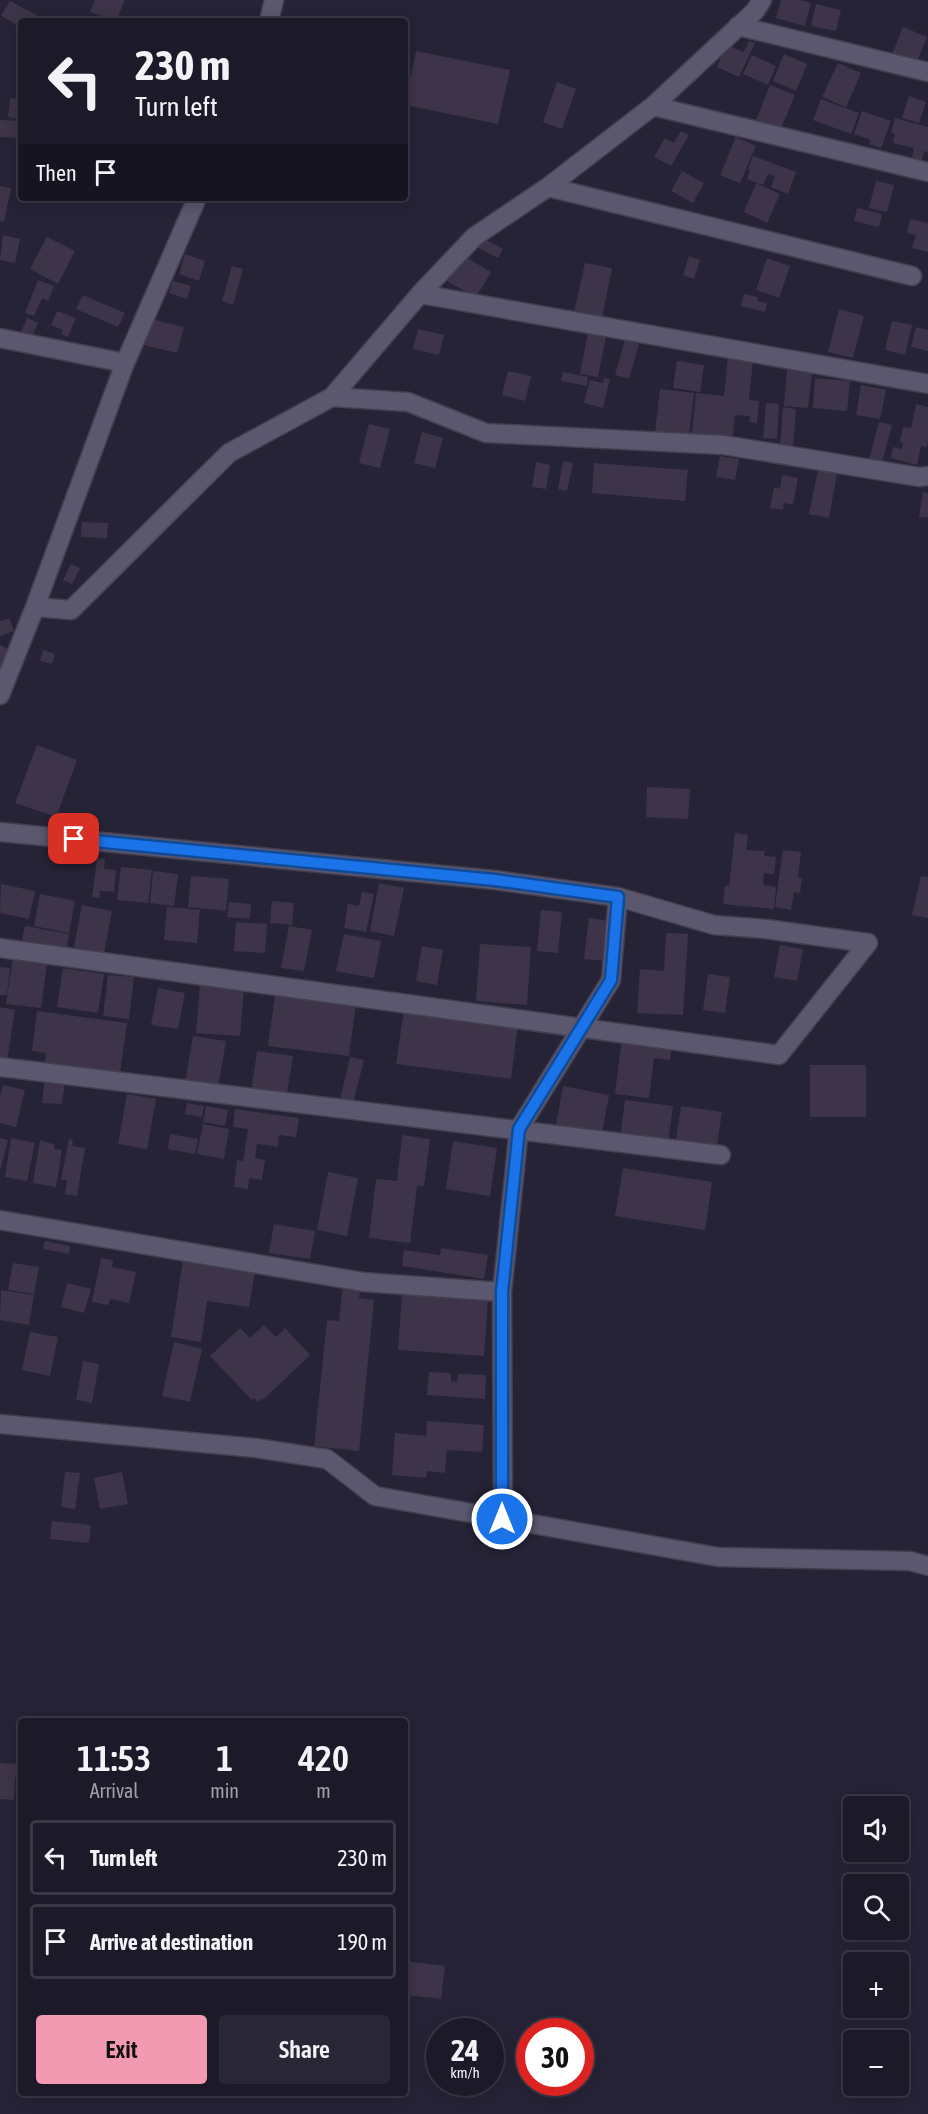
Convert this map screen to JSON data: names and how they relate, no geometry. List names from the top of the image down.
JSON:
{
  "page": {
    "turn": ["230 m", "Turn left"],
    "then": "Then",
    "eta": [
      "11:53",
      "Arrival",
      "1",
      "min",
      "420",
      "m"
    ],
    "map_buttons": ["+", "−"],
    "list": [
      {
        "name": "Turn left",
        "value": "230 m"
      },
      {
        "name": "Arrive at destination",
        "value": "190 m"
      }
    ],
    "buttons": ["Exit", "Share"],
    "speed": "24 km/h",
    "limit": "30"
  }
}
